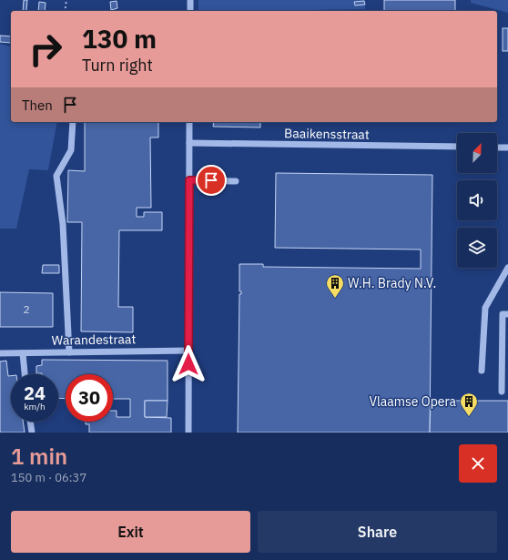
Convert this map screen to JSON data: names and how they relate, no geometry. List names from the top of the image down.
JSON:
{
  "streets": {
    "street": ["Baaikensstraat", "Warandestraat"]
  },
  "places": {
    "building": ["W.H. Brady N.V.", "Vlaamse Opera"]
  },
  "house_numbers": ["2"],
  "north": "top right",
  "page": {
    "turn": ["130 m", "Turn right"],
    "then": "Then",
    "speed": "24 km/h",
    "limit": "30",
    "heading": ["1 min", "150 m · 06:37"],
    "buttons": ["Exit", "Share"]
  }
}
